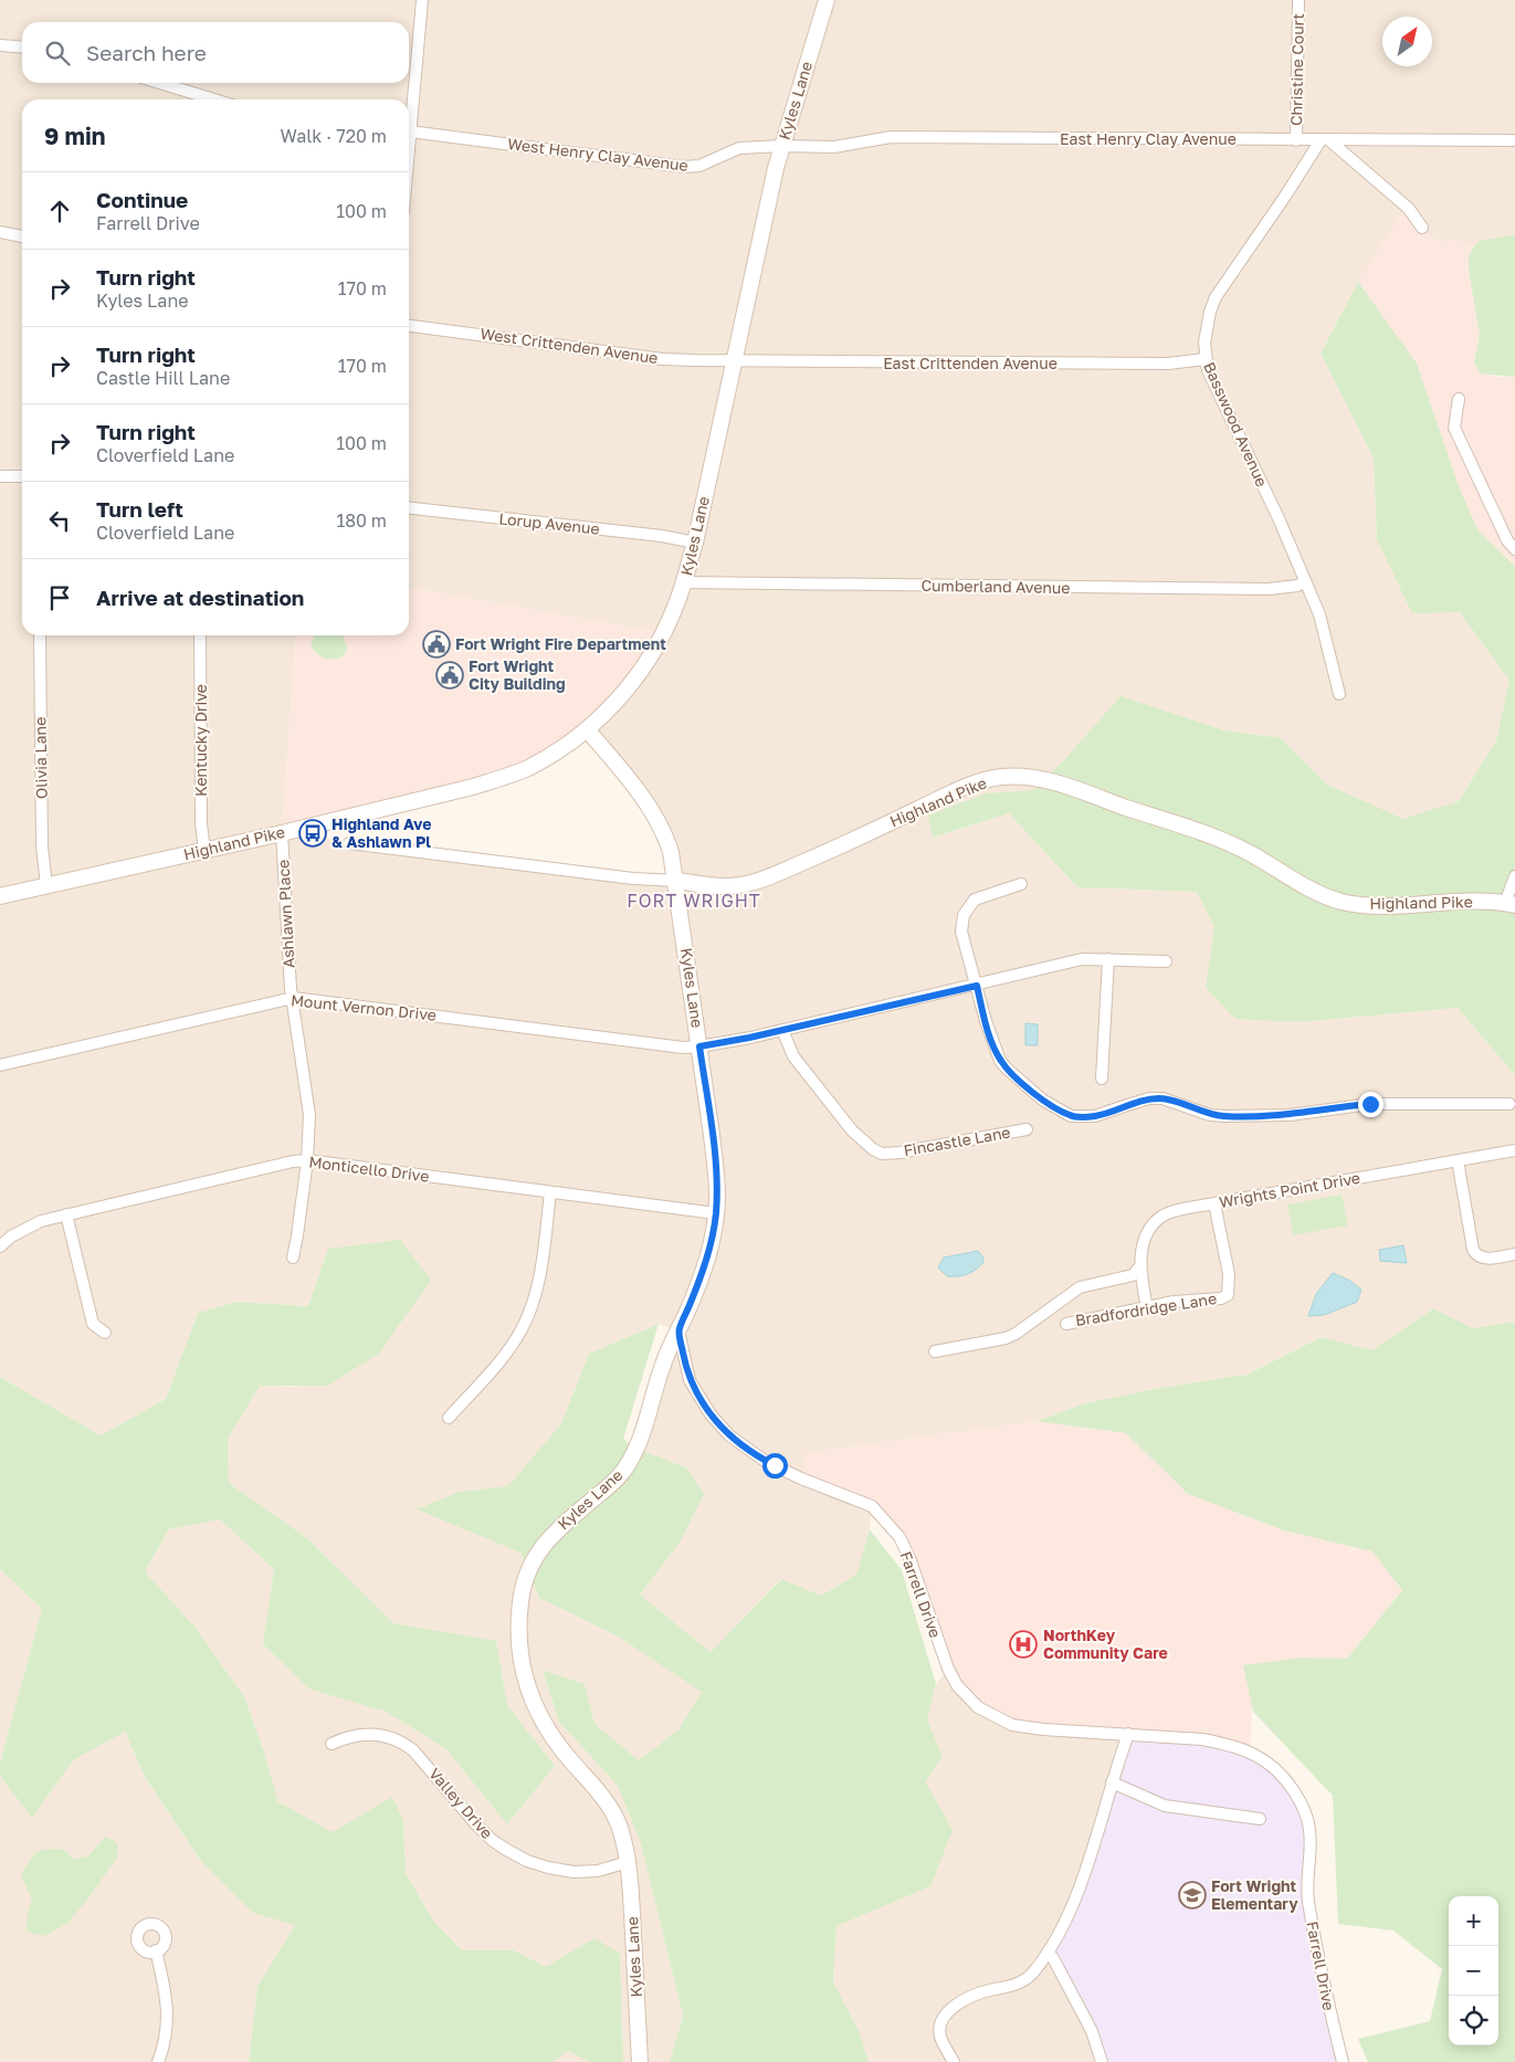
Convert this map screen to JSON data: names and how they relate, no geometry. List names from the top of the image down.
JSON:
{
  "streets": {
    "main road": ["Kyles Lane", "Highland Pike"],
    "street": [
      "Christine Court",
      "East Henry Clay Avenue",
      "West Henry Clay Avenue",
      "West Crittenden Avenue",
      "East Crittenden Avenue",
      "Basswood Avenue",
      "Lorup Avenue",
      "Cumberland Avenue",
      "Kentucky Drive",
      "Olivia Lane",
      "Ashlawn Place",
      "Mount Vernon Drive",
      "Fincastle Lane",
      "Monticello Drive",
      "Wrights Point Drive",
      "Bradfordridge Lane",
      "Farrell Drive",
      "Valley Drive"
    ]
  },
  "crossings": [
    ["Christine Court", "East Henry Clay Avenue"],
    ["Kyles Lane", "East Henry Clay Avenue"],
    ["Kyles Lane", "West Henry Clay Avenue"],
    ["Kyles Lane", "West Crittenden Avenue"],
    ["Kyles Lane", "East Crittenden Avenue"],
    ["Kyles Lane", "Lorup Avenue"],
    ["Kyles Lane", "Cumberland Avenue"],
    ["Kyles Lane", "Highland Pike"],
    ["Kyles Lane", "Mount Vernon Drive"],
    ["Kyles Lane", "Monticello Drive"],
    ["Kyles Lane", "Farrell Drive"],
    ["Kyles Lane", "Valley Drive"],
    ["East Henry Clay Avenue", "West Henry Clay Avenue"],
    ["East Henry Clay Avenue", "Basswood Avenue"],
    ["West Crittenden Avenue", "East Crittenden Avenue"],
    ["East Crittenden Avenue", "Basswood Avenue"],
    ["Basswood Avenue", "Cumberland Avenue"],
    ["Kentucky Drive", "Highland Pike"],
    ["Olivia Lane", "Highland Pike"],
    ["Highland Pike", "Ashlawn Place"],
    ["Ashlawn Place", "Mount Vernon Drive"],
    ["Ashlawn Place", "Monticello Drive"],
    ["Mount Vernon Drive", "Fincastle Lane"],
    ["Wrights Point Drive", "Bradfordridge Lane"]
  ],
  "districts": ["FORT WRIGHT"],
  "places": {
    "public building": ["Fort Wright Fire Department", "Fort Wright City Building"],
    "bus stop": ["Highland Ave & Ashlawn Pl"],
    "hospital": ["NorthKey Community Care"],
    "school or university": ["Fort Wright Elementary"]
  },
  "north": "top right",
  "page": {
    "search": "Search here",
    "heading": ["9 min", "Walk · 720 m"],
    "list": [
      ["Continue", "Farrell Drive", "100 m"],
      ["Turn right", "Kyles Lane", "170 m"],
      ["Turn right", "Castle Hill Lane", "170 m"],
      ["Turn right", "Cloverfield Lane", "100 m"],
      ["Turn left", "Cloverfield Lane", "180 m"],
      "Arrive at destination"
    ],
    "map_buttons": ["+", "−"]
  }
}
